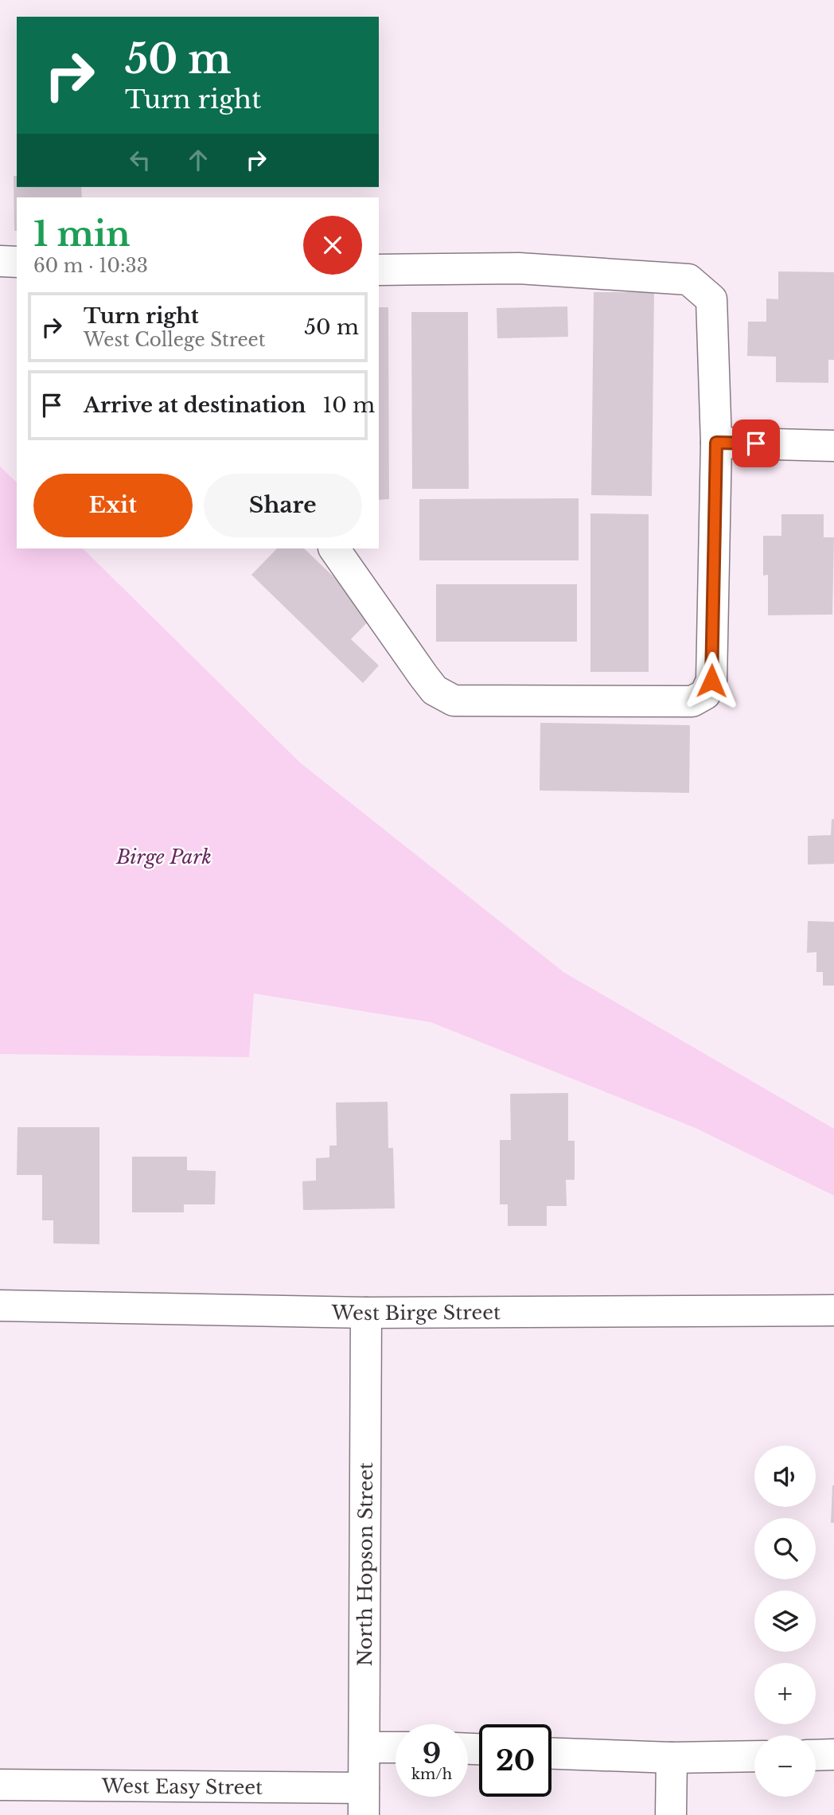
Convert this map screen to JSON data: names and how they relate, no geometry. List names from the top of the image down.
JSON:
{
  "streets": {
    "street": ["West Birge Street", "North Hopson Street", "West Easy Street"]
  },
  "crossings": [
    ["West Birge Street", "North Hopson Street"],
    ["North Hopson Street", "West Easy Street"]
  ],
  "parks": ["Birge Park"],
  "page": {
    "turn": ["50 m", "Turn right"],
    "heading": ["1 min", "60 m · 10:33"],
    "list": [
      {
        "name": "Turn right",
        "note": "West College Street",
        "value": "50 m"
      },
      {
        "name": "Arrive at destination",
        "value": "10 m"
      }
    ],
    "buttons": ["Exit", "Share"],
    "map_buttons": ["+", "−"],
    "speed": "9 km/h",
    "limit": "20"
  }
}
